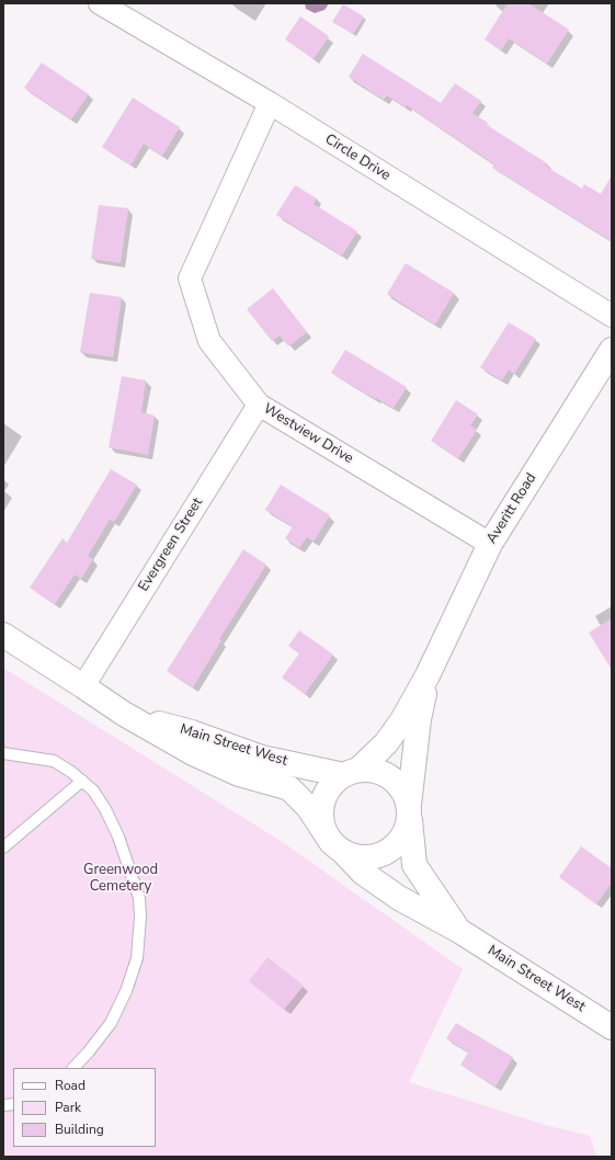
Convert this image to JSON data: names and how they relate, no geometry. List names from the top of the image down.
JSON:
{
  "streets": {
    "main road": ["Averitt Road", "Main Street West"],
    "street": ["Circle Drive", "Westview Drive", "Evergreen Street"]
  },
  "crossings": [
    ["Circle Drive", "Westview Drive"],
    ["Westview Drive", "Averitt Road"],
    ["Westview Drive", "Evergreen Street"],
    ["Averitt Road", "Main Street West"],
    ["Evergreen Street", "Main Street West"]
  ],
  "parks": ["Greenwood Cemetery"],
  "legend": ["Road", "Park", "Building"]
}
